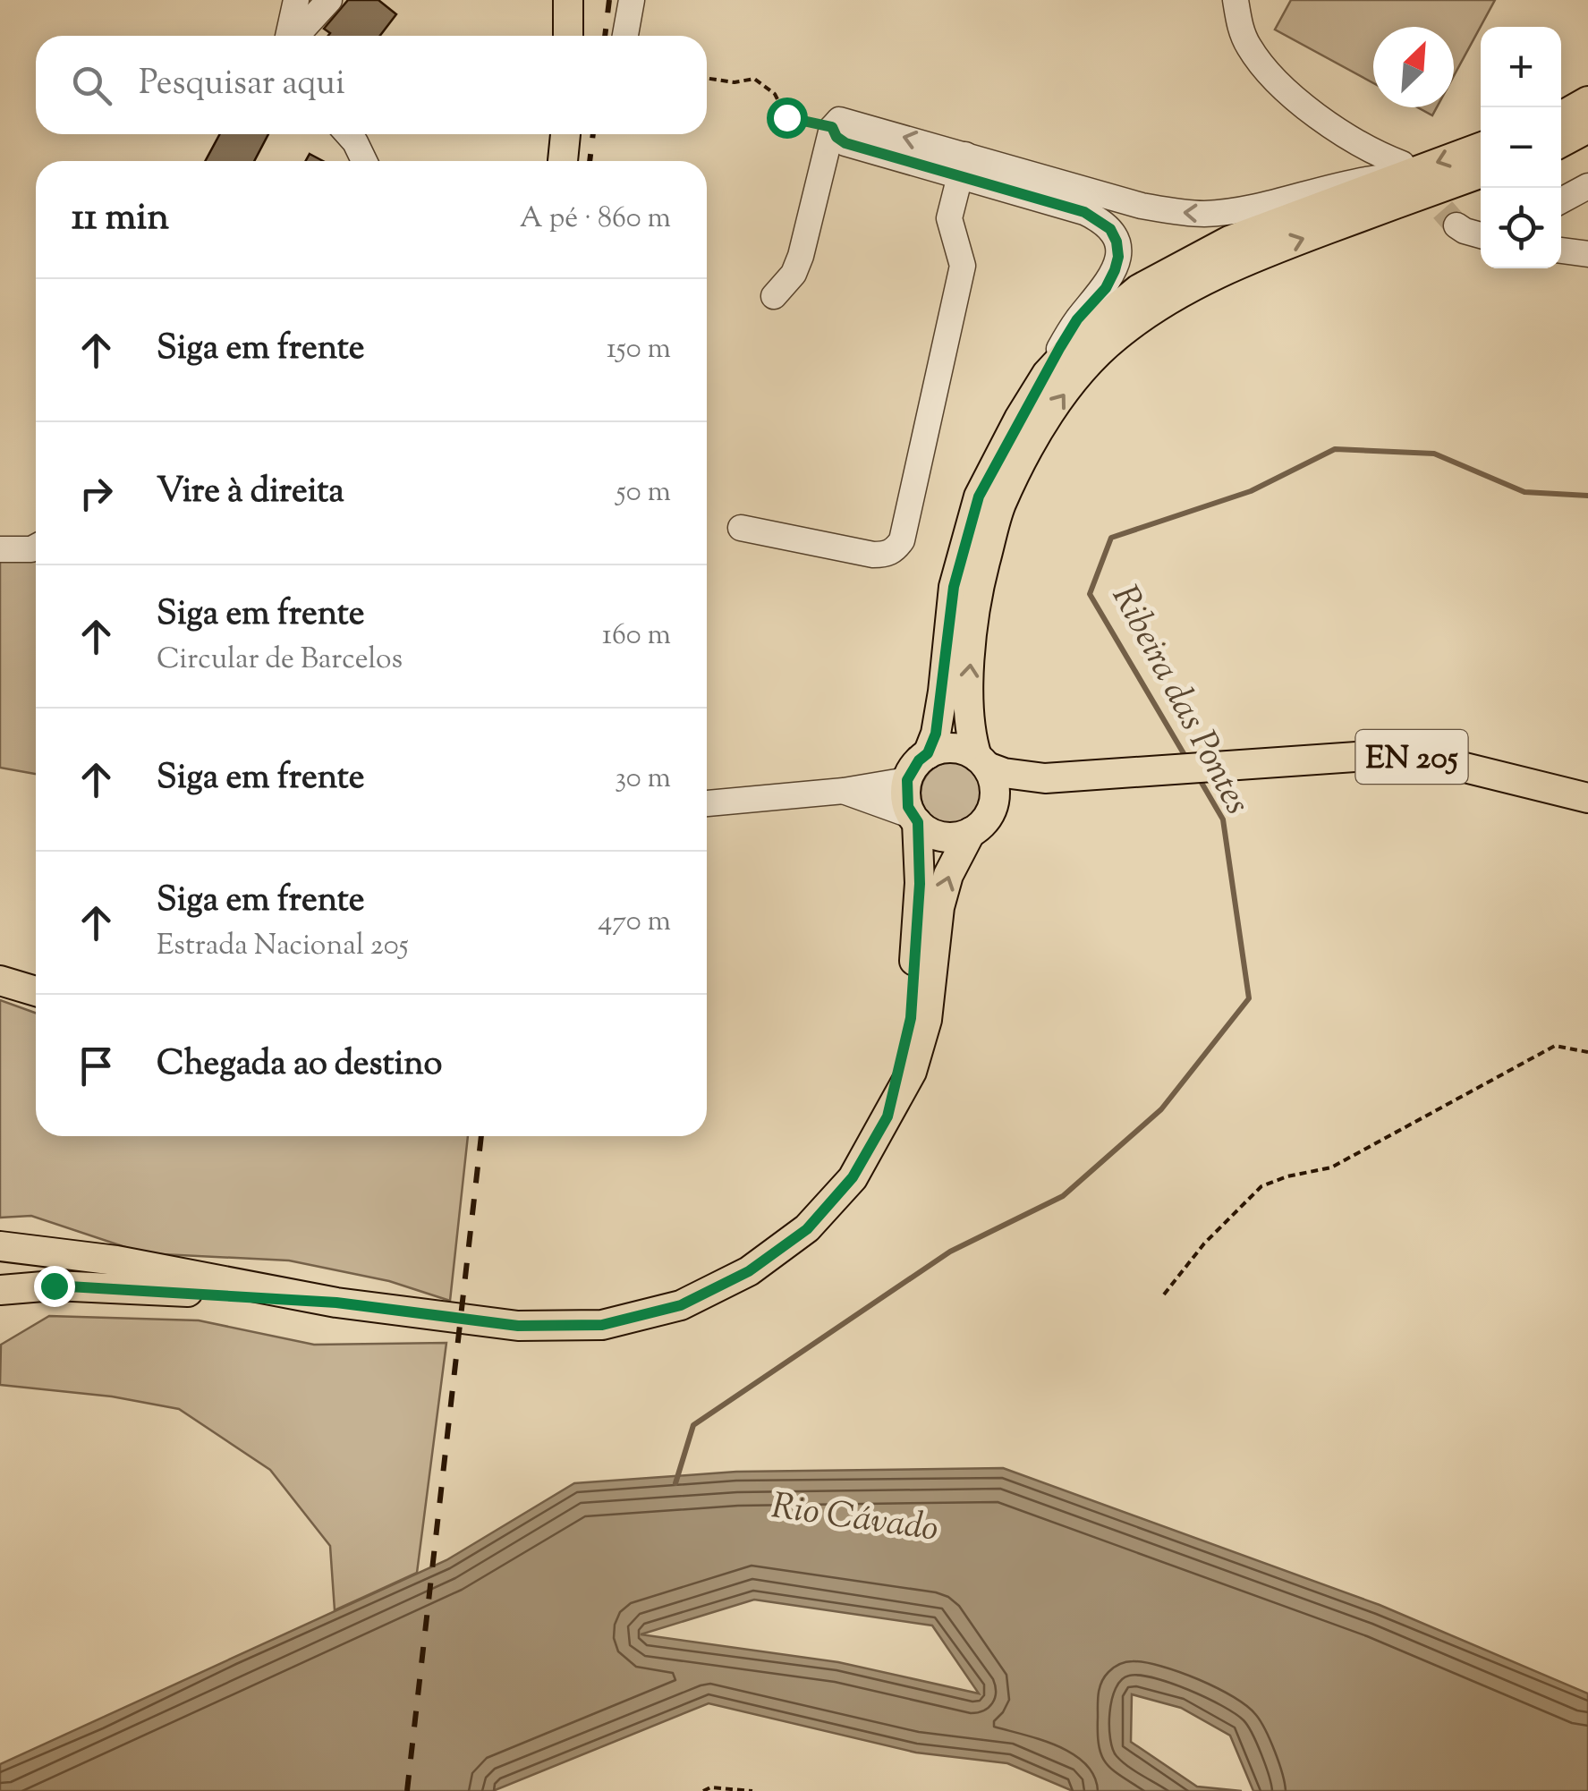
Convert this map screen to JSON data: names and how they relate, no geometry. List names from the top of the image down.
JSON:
{
  "streets": {
    "main road": ["EN 205"]
  },
  "water": ["Ribeira das Pontes", "Rio Cávado"],
  "north": "top right",
  "page": {
    "map_buttons": ["+", "−"],
    "search": "Pesquisar aqui",
    "heading": ["11 min", "A pé · 860 m"],
    "list": [
      ["Siga em frente", "150 m"],
      ["Vire à direita", "50 m"],
      ["Siga em frente", "Circular de Barcelos", "160 m"],
      ["Siga em frente", "30 m"],
      ["Siga em frente", "Estrada Nacional 205", "470 m"],
      "Chegada ao destino"
    ]
  }
}
